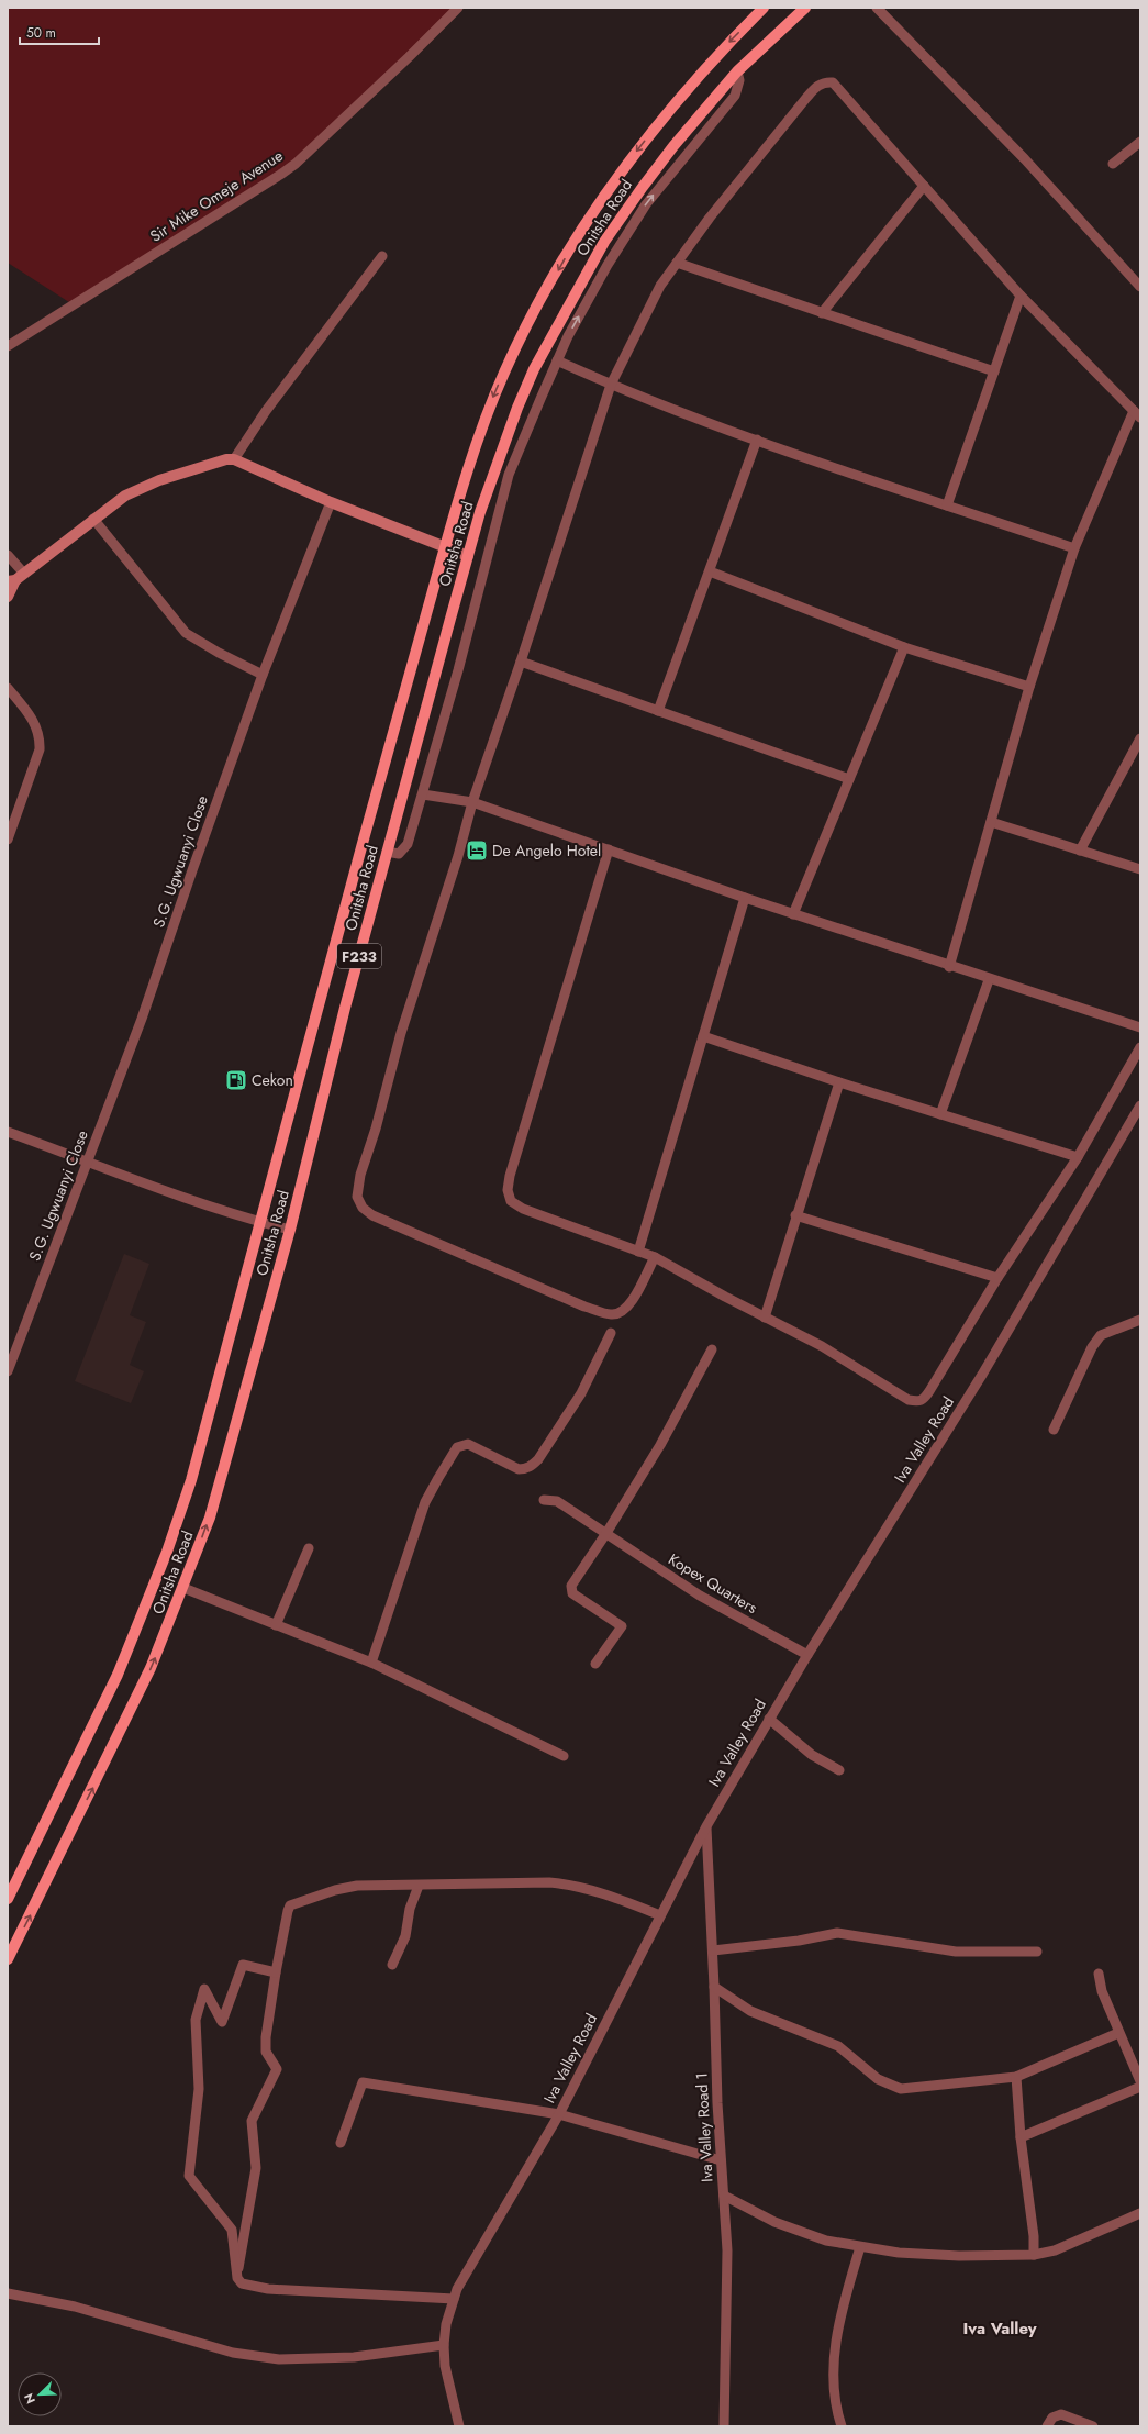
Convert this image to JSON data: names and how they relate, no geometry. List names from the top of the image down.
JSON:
{
  "streets": {
    "main road": ["Onitsha Road", "F233"],
    "street": [
      "Sir Mike Omeje Avenue",
      "S.G. Ugwuanyi Close",
      "Iva Valley Road",
      "Kopex Quarters",
      "Iva Valley Road 1"
    ]
  },
  "crossings": [
    ["Iva Valley Road", "Kopex Quarters"],
    ["Iva Valley Road", "Iva Valley Road 1"]
  ],
  "districts": ["Iva Valley"],
  "places": {
    "hotel": ["De Angelo Hotel"],
    "fuel station": ["Cekon"]
  },
  "scale_bar": "50 m",
  "north": "bottom left"
}
